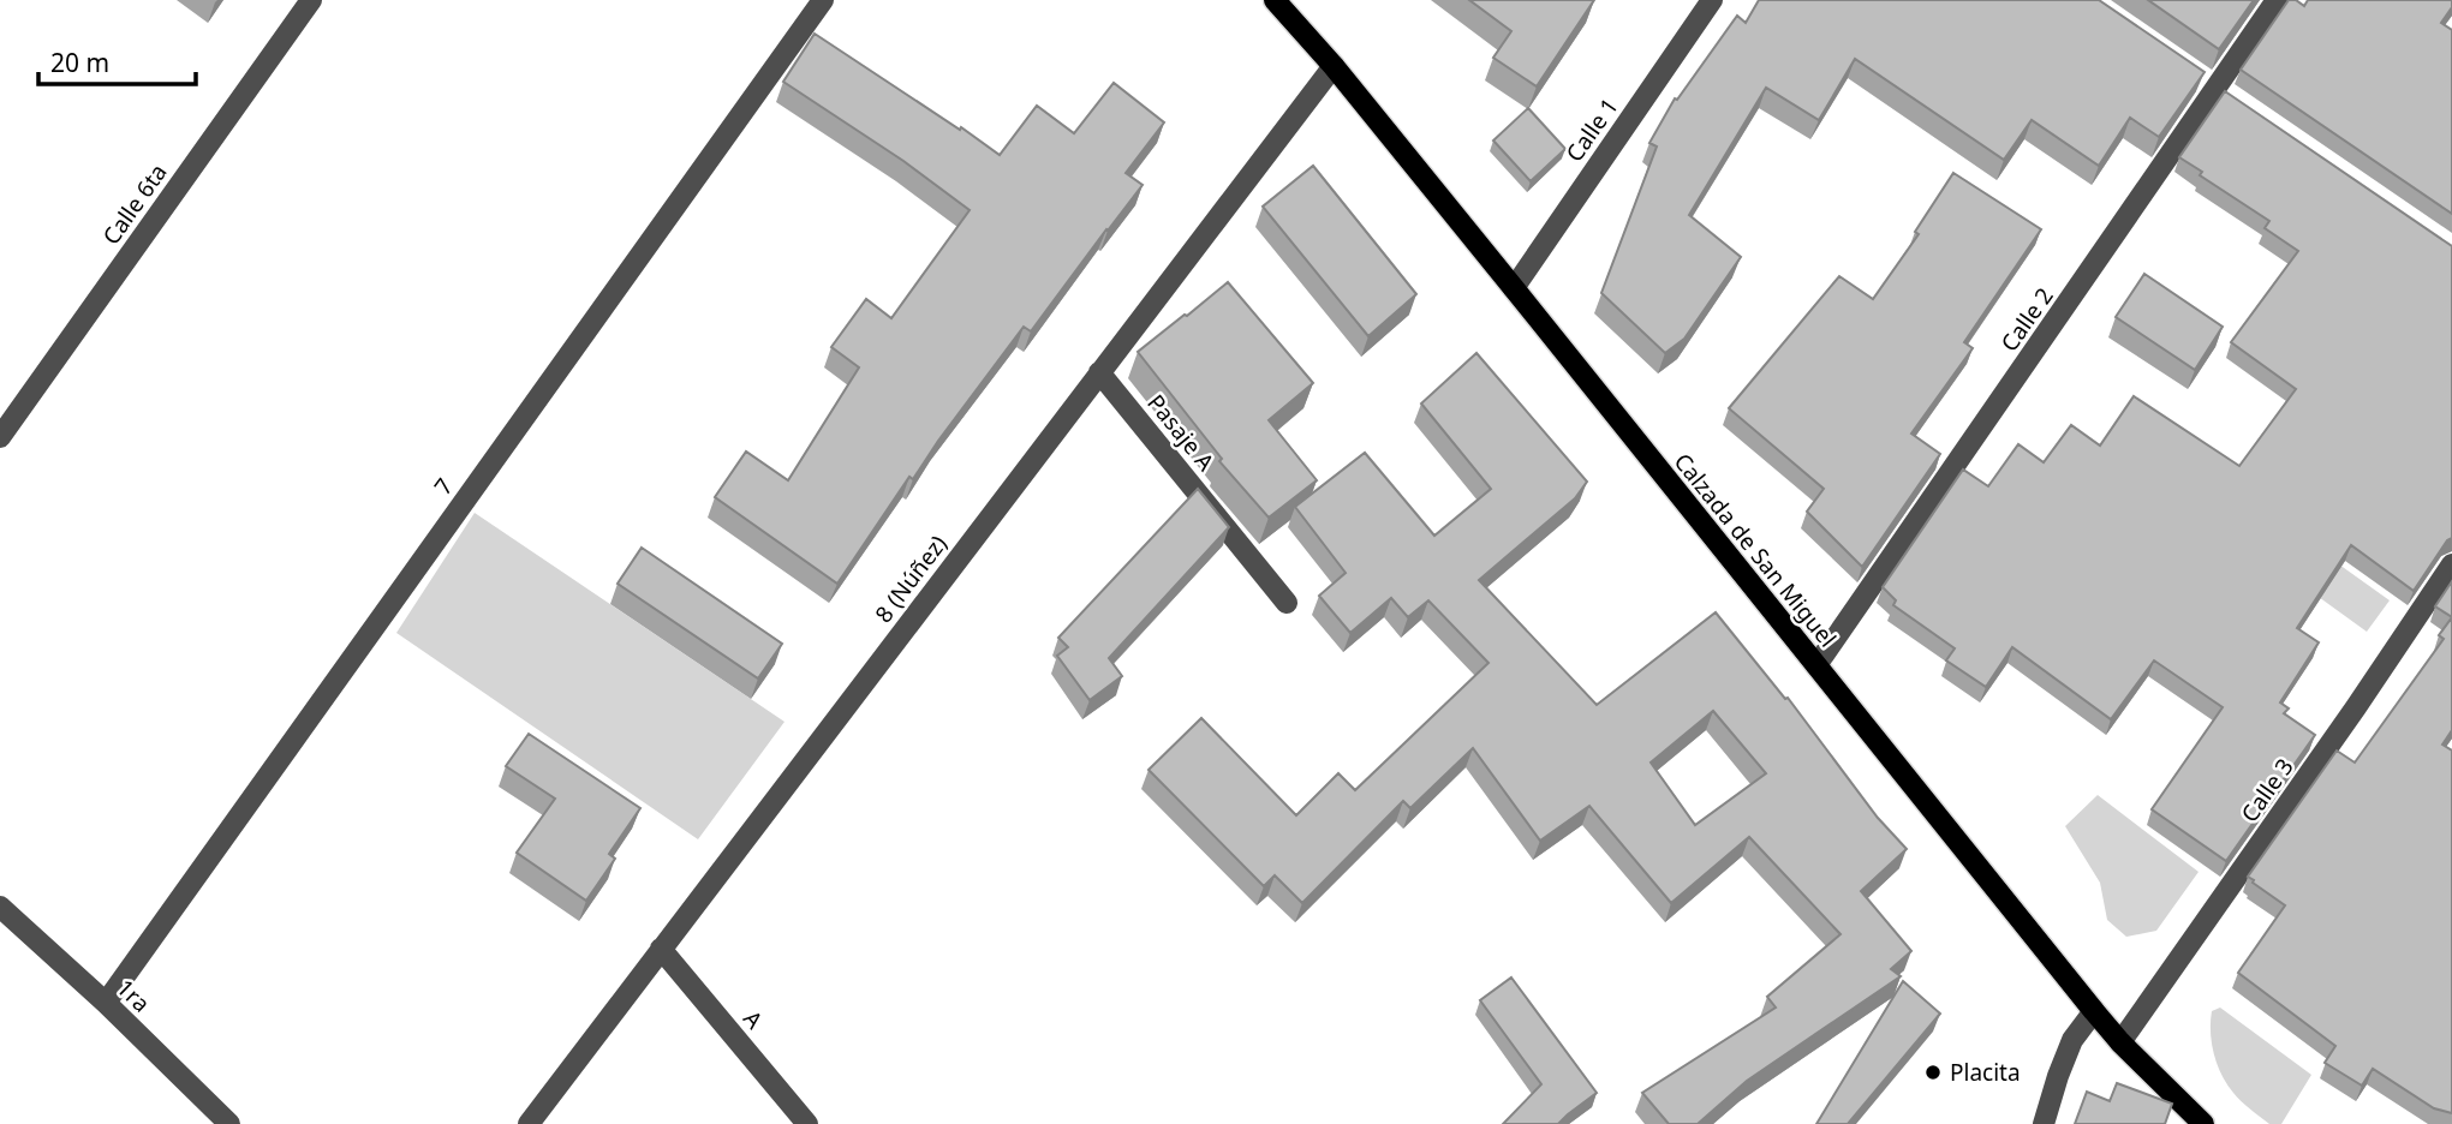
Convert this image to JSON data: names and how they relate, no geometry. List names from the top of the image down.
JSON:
{
  "streets": {
    "main road": ["Calzada de San Miguel"],
    "street": [
      "Calle 1",
      "Calle 6ta",
      "Calle 2",
      "Pasaje A",
      "7",
      "8 (Núñez)",
      "Calle 3",
      "1ra",
      "A"
    ]
  },
  "crossings": [
    ["Calle 1", "Calzada de San Miguel"],
    ["Calle 2", "Calzada de San Miguel"],
    ["Pasaje A", "8 (Núñez)"],
    ["7", "1ra"],
    ["Calzada de San Miguel", "8 (Núñez)"],
    ["Calzada de San Miguel", "Calle 3"],
    ["8 (Núñez)", "A"]
  ],
  "places": ["Placita"],
  "scale_bar": "20 m"
}
